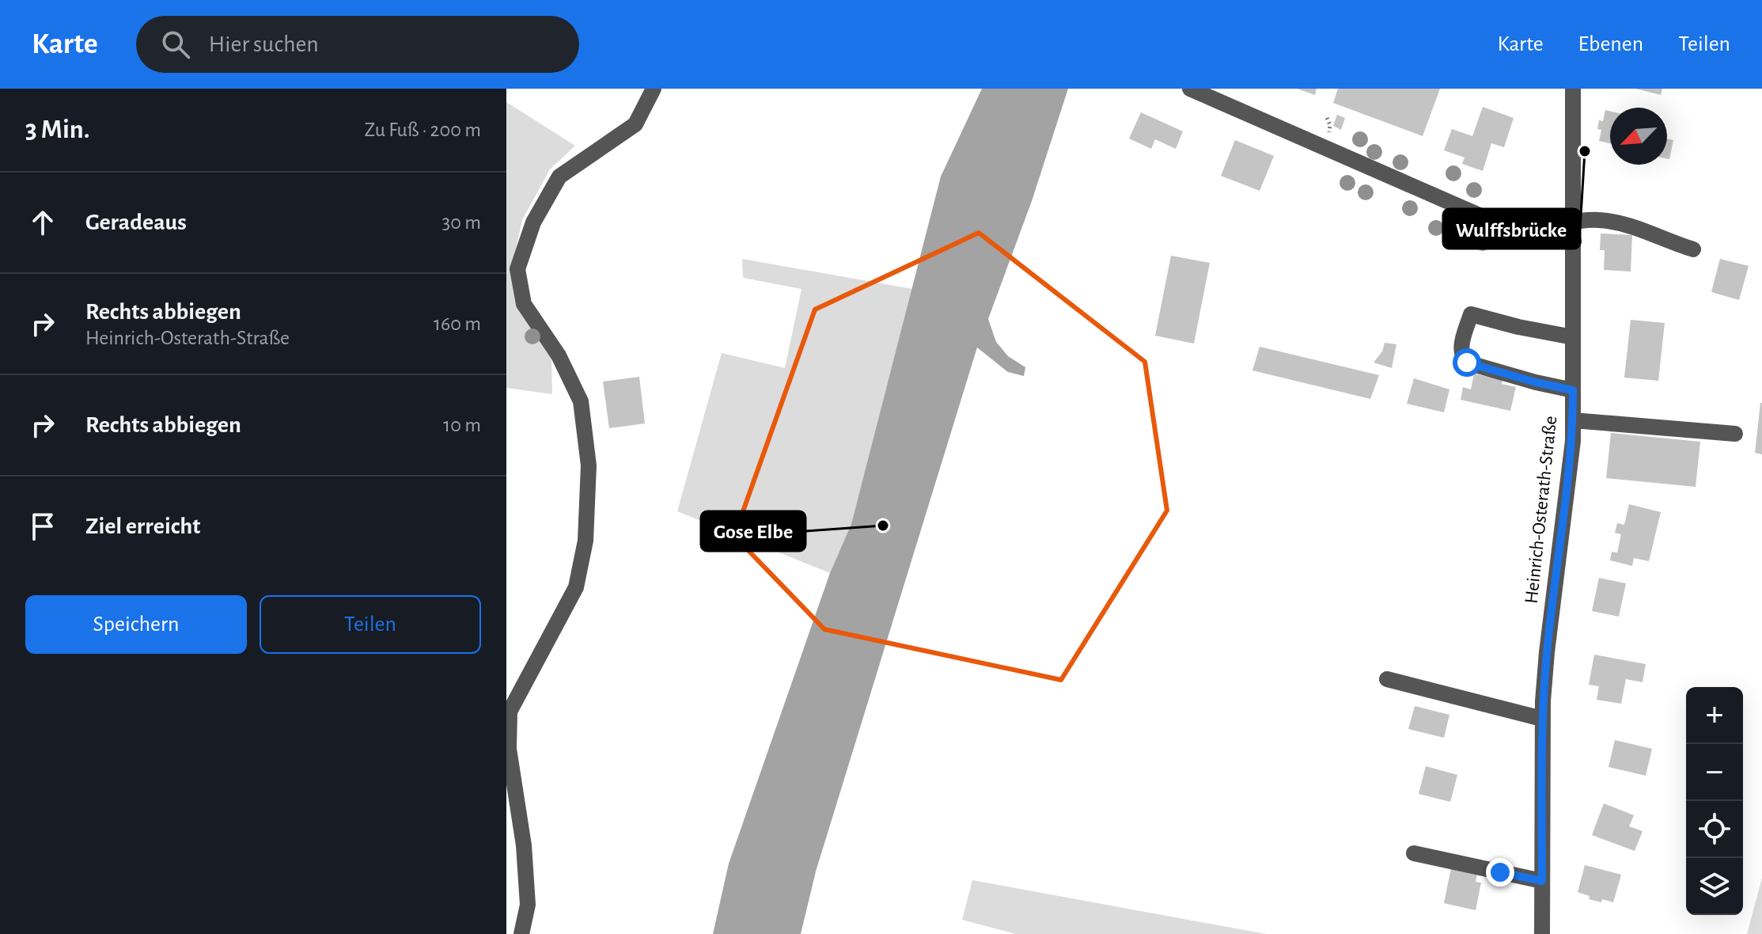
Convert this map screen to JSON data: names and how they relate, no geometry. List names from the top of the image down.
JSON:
{
  "streets": {
    "street": ["Heinrich-Osterath-Straße"]
  },
  "places": ["Wulffsbrücke", "Gose Elbe"],
  "north": "bottom left",
  "page": {
    "header": "Karte",
    "search": "Hier suchen",
    "nav": ["Karte", "Ebenen", "Teilen"],
    "heading": ["3 Min.", "Zu Fuß · 200 m"],
    "list": [
      ["Geradeaus", "30 m"],
      ["Rechts abbiegen", "Heinrich-Osterath-Straße", "160 m"],
      ["Rechts abbiegen", "10 m"],
      "Ziel erreicht"
    ],
    "buttons": ["Speichern", "Teilen"],
    "map_buttons": ["+", "−"]
  }
}
